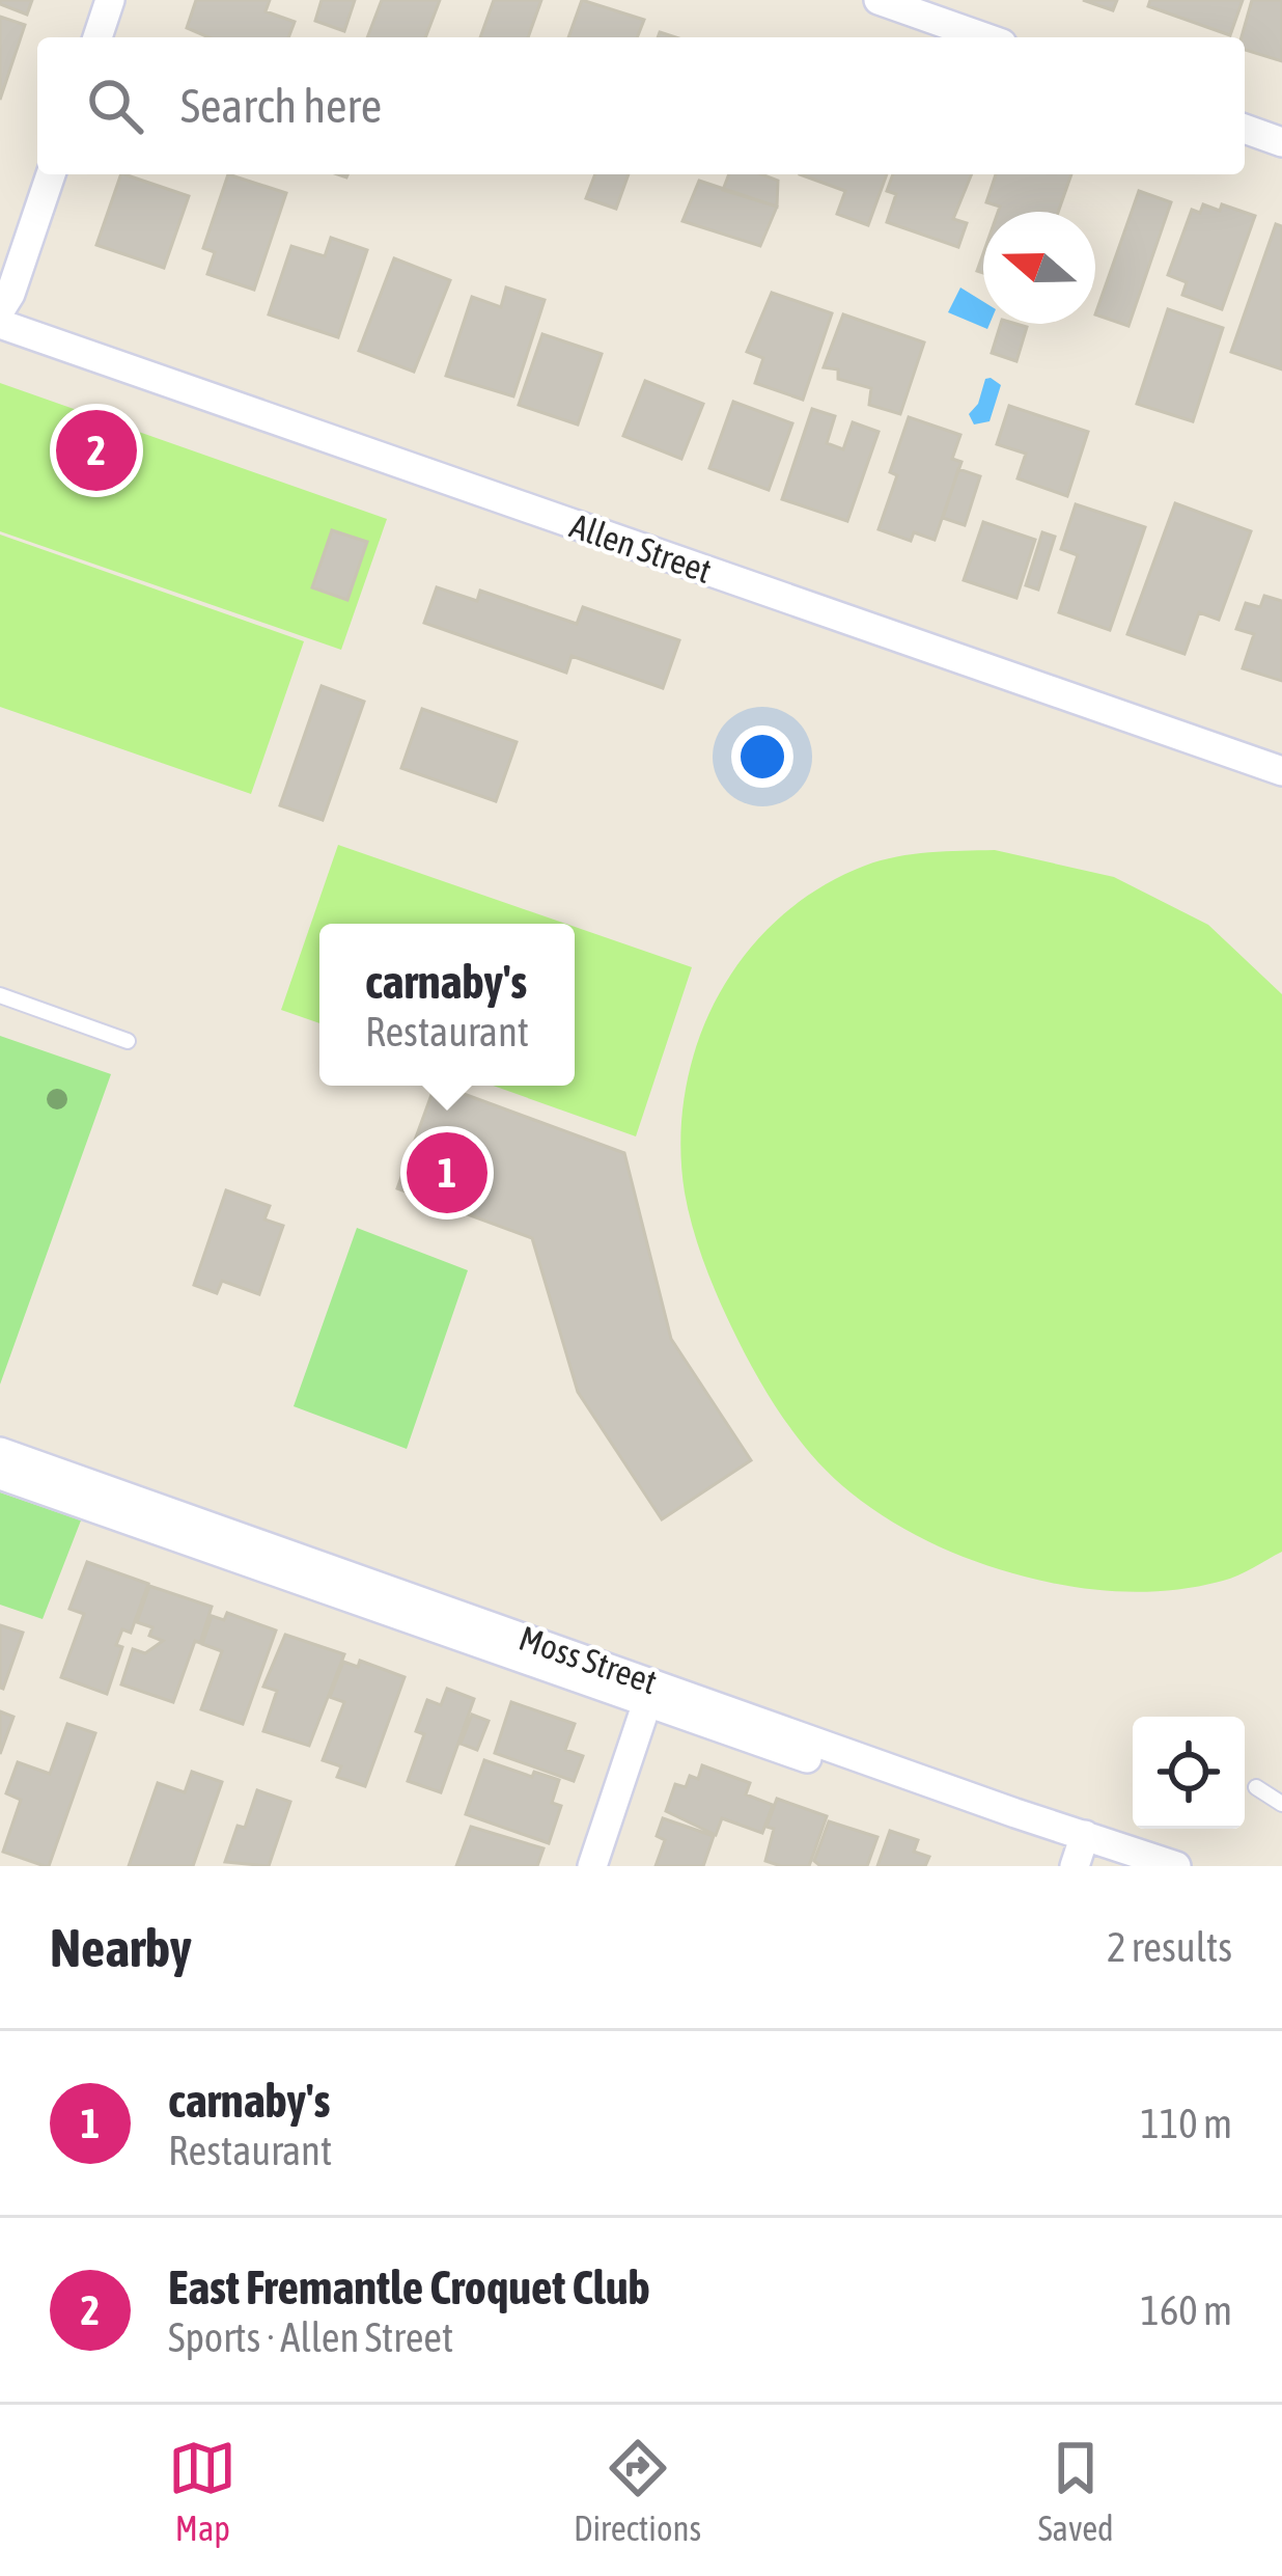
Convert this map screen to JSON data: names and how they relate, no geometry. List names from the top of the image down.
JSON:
{
  "streets": {
    "street": ["Allen Street", "Moss Street"]
  },
  "north": "left",
  "page": {
    "search": "Search here",
    "pins": ["2", "1"],
    "popup": ["carnaby's", "Restaurant"],
    "heading": ["Nearby", "2 results"],
    "list": [
      {
        "mark": "1",
        "name": "carnaby's",
        "note": "Restaurant",
        "value": "110 m"
      },
      {
        "mark": "2",
        "name": "East Fremantle Croquet Club",
        "note": "Sports · Allen Street",
        "value": "160 m"
      }
    ],
    "nav": ["Map", "Directions", "Saved"]
  }
}
